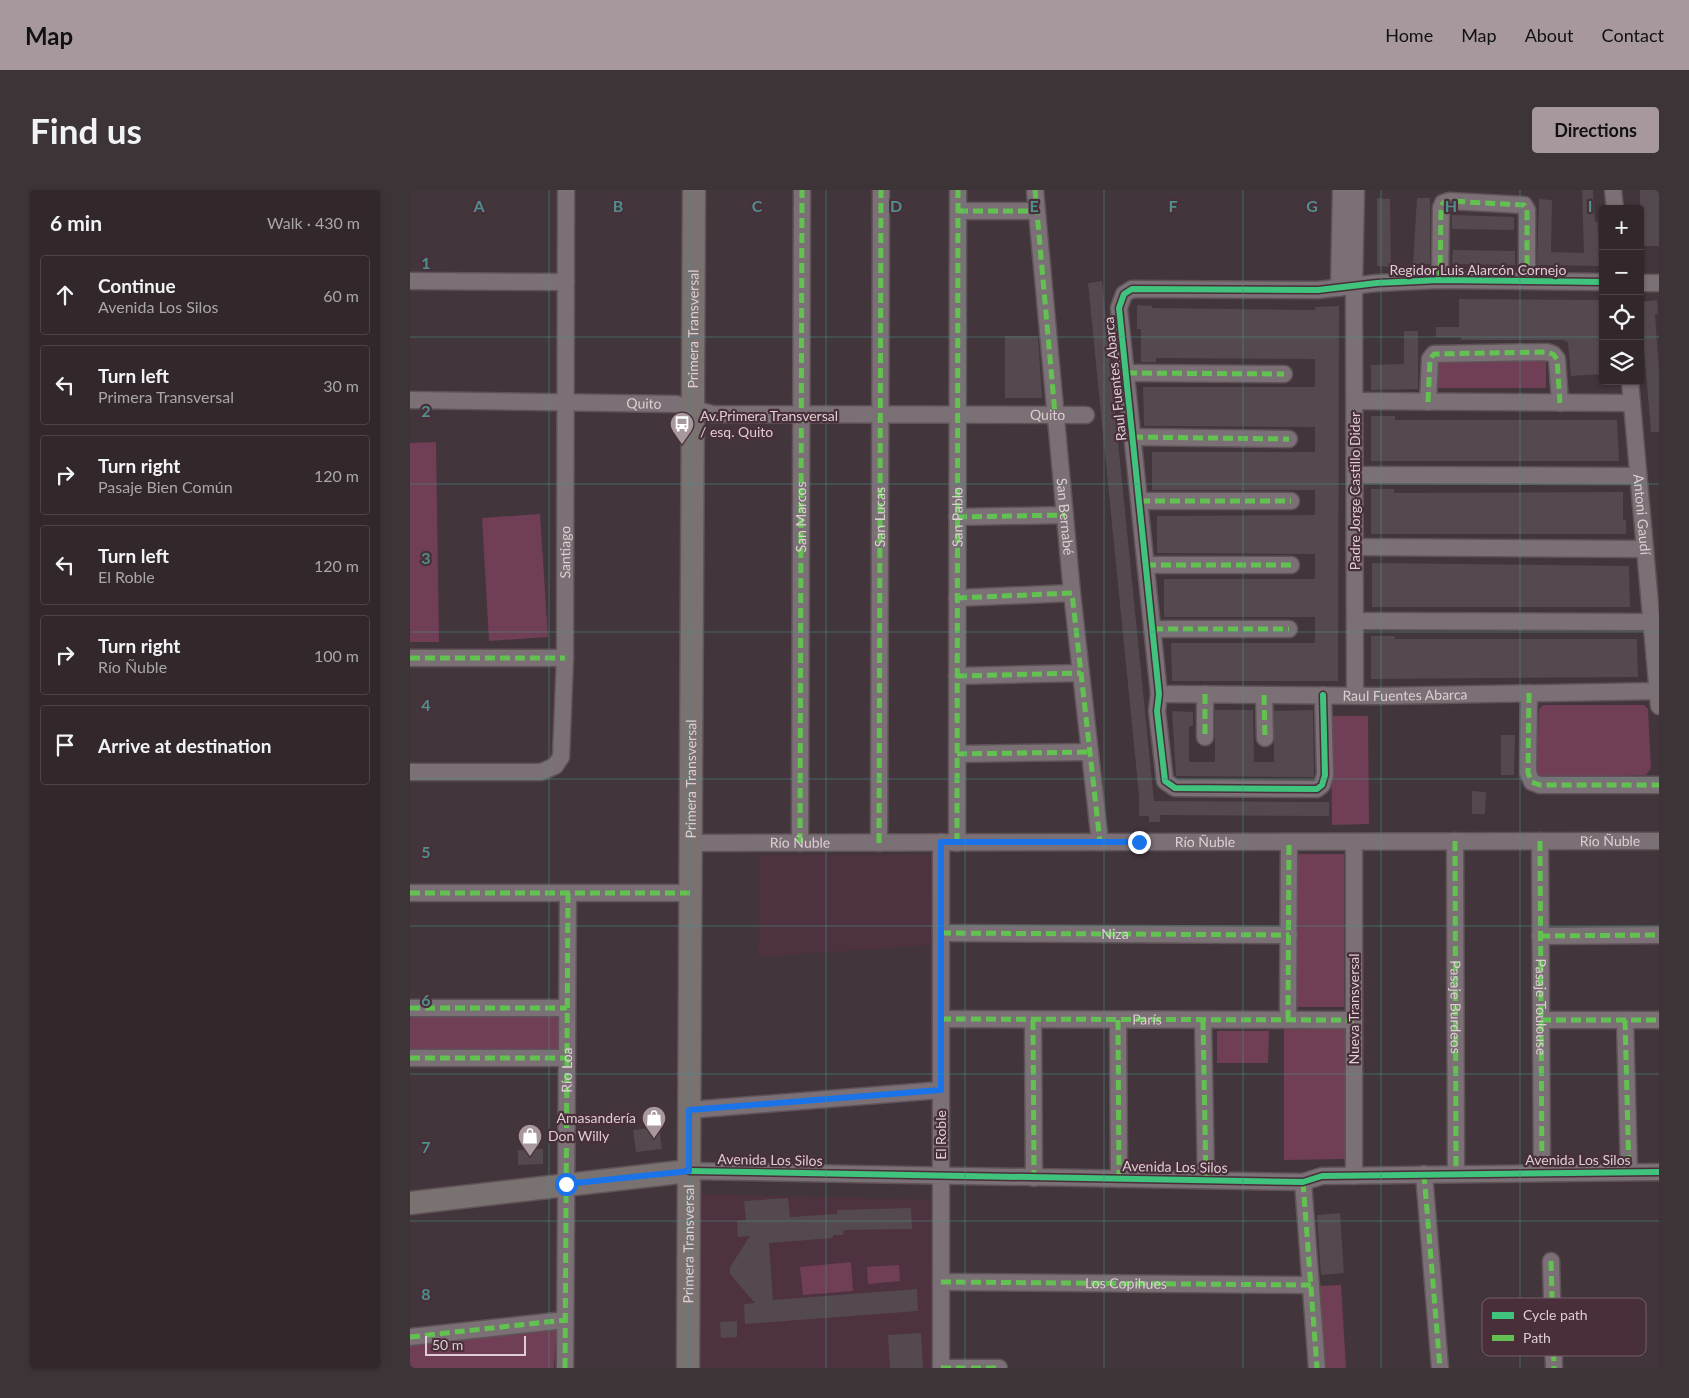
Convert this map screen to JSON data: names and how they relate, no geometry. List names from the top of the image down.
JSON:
{
  "streets": {
    "main road": ["Primera Transversal", "Avenida Los Silos"],
    "street": [
      "Regidor Luis Alarcón Cornejo",
      "Raul Fuentes Abarca",
      "Quito",
      "Padre Jorge Castillo Dider",
      "Antoni Gaudí",
      "San Marcos",
      "San Lucas",
      "San Pablo",
      "San Bernabé",
      "Santiago",
      "Río Ñuble",
      "Niza",
      "Pasaje Toulouse",
      "Pasaje Burdeos",
      "Nueva Transversal",
      "París",
      "Río Loa",
      "El Roble",
      "Los Copihues"
    ]
  },
  "crossings": [
    ["Regidor Luis Alarcón Cornejo", "Raul Fuentes Abarca"],
    ["Regidor Luis Alarcón Cornejo", "Padre Jorge Castillo Dider"],
    ["Primera Transversal", "Quito"],
    ["Primera Transversal", "Río Ñuble"],
    ["Primera Transversal", "Avenida Los Silos"],
    ["Raul Fuentes Abarca", "Padre Jorge Castillo Dider"],
    ["Raul Fuentes Abarca", "Antoni Gaudí"],
    ["Quito", "San Marcos"],
    ["Quito", "San Lucas"],
    ["Quito", "San Pablo"],
    ["Quito", "San Bernabé"],
    ["Quito", "Santiago"],
    ["San Marcos", "Río Ñuble"],
    ["San Lucas", "Río Ñuble"],
    ["San Pablo", "Río Ñuble"],
    ["San Pablo", "El Roble"],
    ["San Bernabé", "Río Ñuble"],
    ["Río Ñuble", "Pasaje Toulouse"],
    ["Río Ñuble", "Pasaje Burdeos"],
    ["Río Ñuble", "Nueva Transversal"],
    ["Río Ñuble", "El Roble"],
    ["Niza", "El Roble"],
    ["Pasaje Toulouse", "Avenida Los Silos"],
    ["Pasaje Burdeos", "Avenida Los Silos"],
    ["Nueva Transversal", "París"],
    ["Nueva Transversal", "Avenida Los Silos"],
    ["París", "El Roble"],
    ["Río Loa", "Avenida Los Silos"],
    ["El Roble", "Avenida Los Silos"],
    ["El Roble", "Los Copihues"]
  ],
  "places": {
    "bus stop": ["Av.Primera Transversal / esq. Quito"],
    "shop": ["Amasandería", "Don Willy"]
  },
  "legend": ["Cycle path", "Path"],
  "scale_bar": "50 m",
  "page": {
    "header": "Map",
    "nav": [
      "Home",
      "Map",
      "About",
      "Contact"
    ],
    "buttons": "Directions",
    "title": "Find us",
    "heading": ["6 min", "Walk · 430 m"],
    "map_buttons": ["+", "−"],
    "list": [
      ["Continue", "Avenida Los Silos", "60 m"],
      ["Turn left", "Primera Transversal", "30 m"],
      ["Turn right", "Pasaje Bien Común", "120 m"],
      ["Turn left", "El Roble", "120 m"],
      ["Turn right", "Río Ñuble", "100 m"],
      "Arrive at destination"
    ],
    "scale": "50 m"
  },
  "grid": {
    "columns": [
      "A",
      "B",
      "C",
      "D",
      "E",
      "F",
      "G",
      "H",
      "I"
    ],
    "rows": [
      "1",
      "2",
      "3",
      "4",
      "5",
      "6",
      "7",
      "8"
    ]
  }
}
